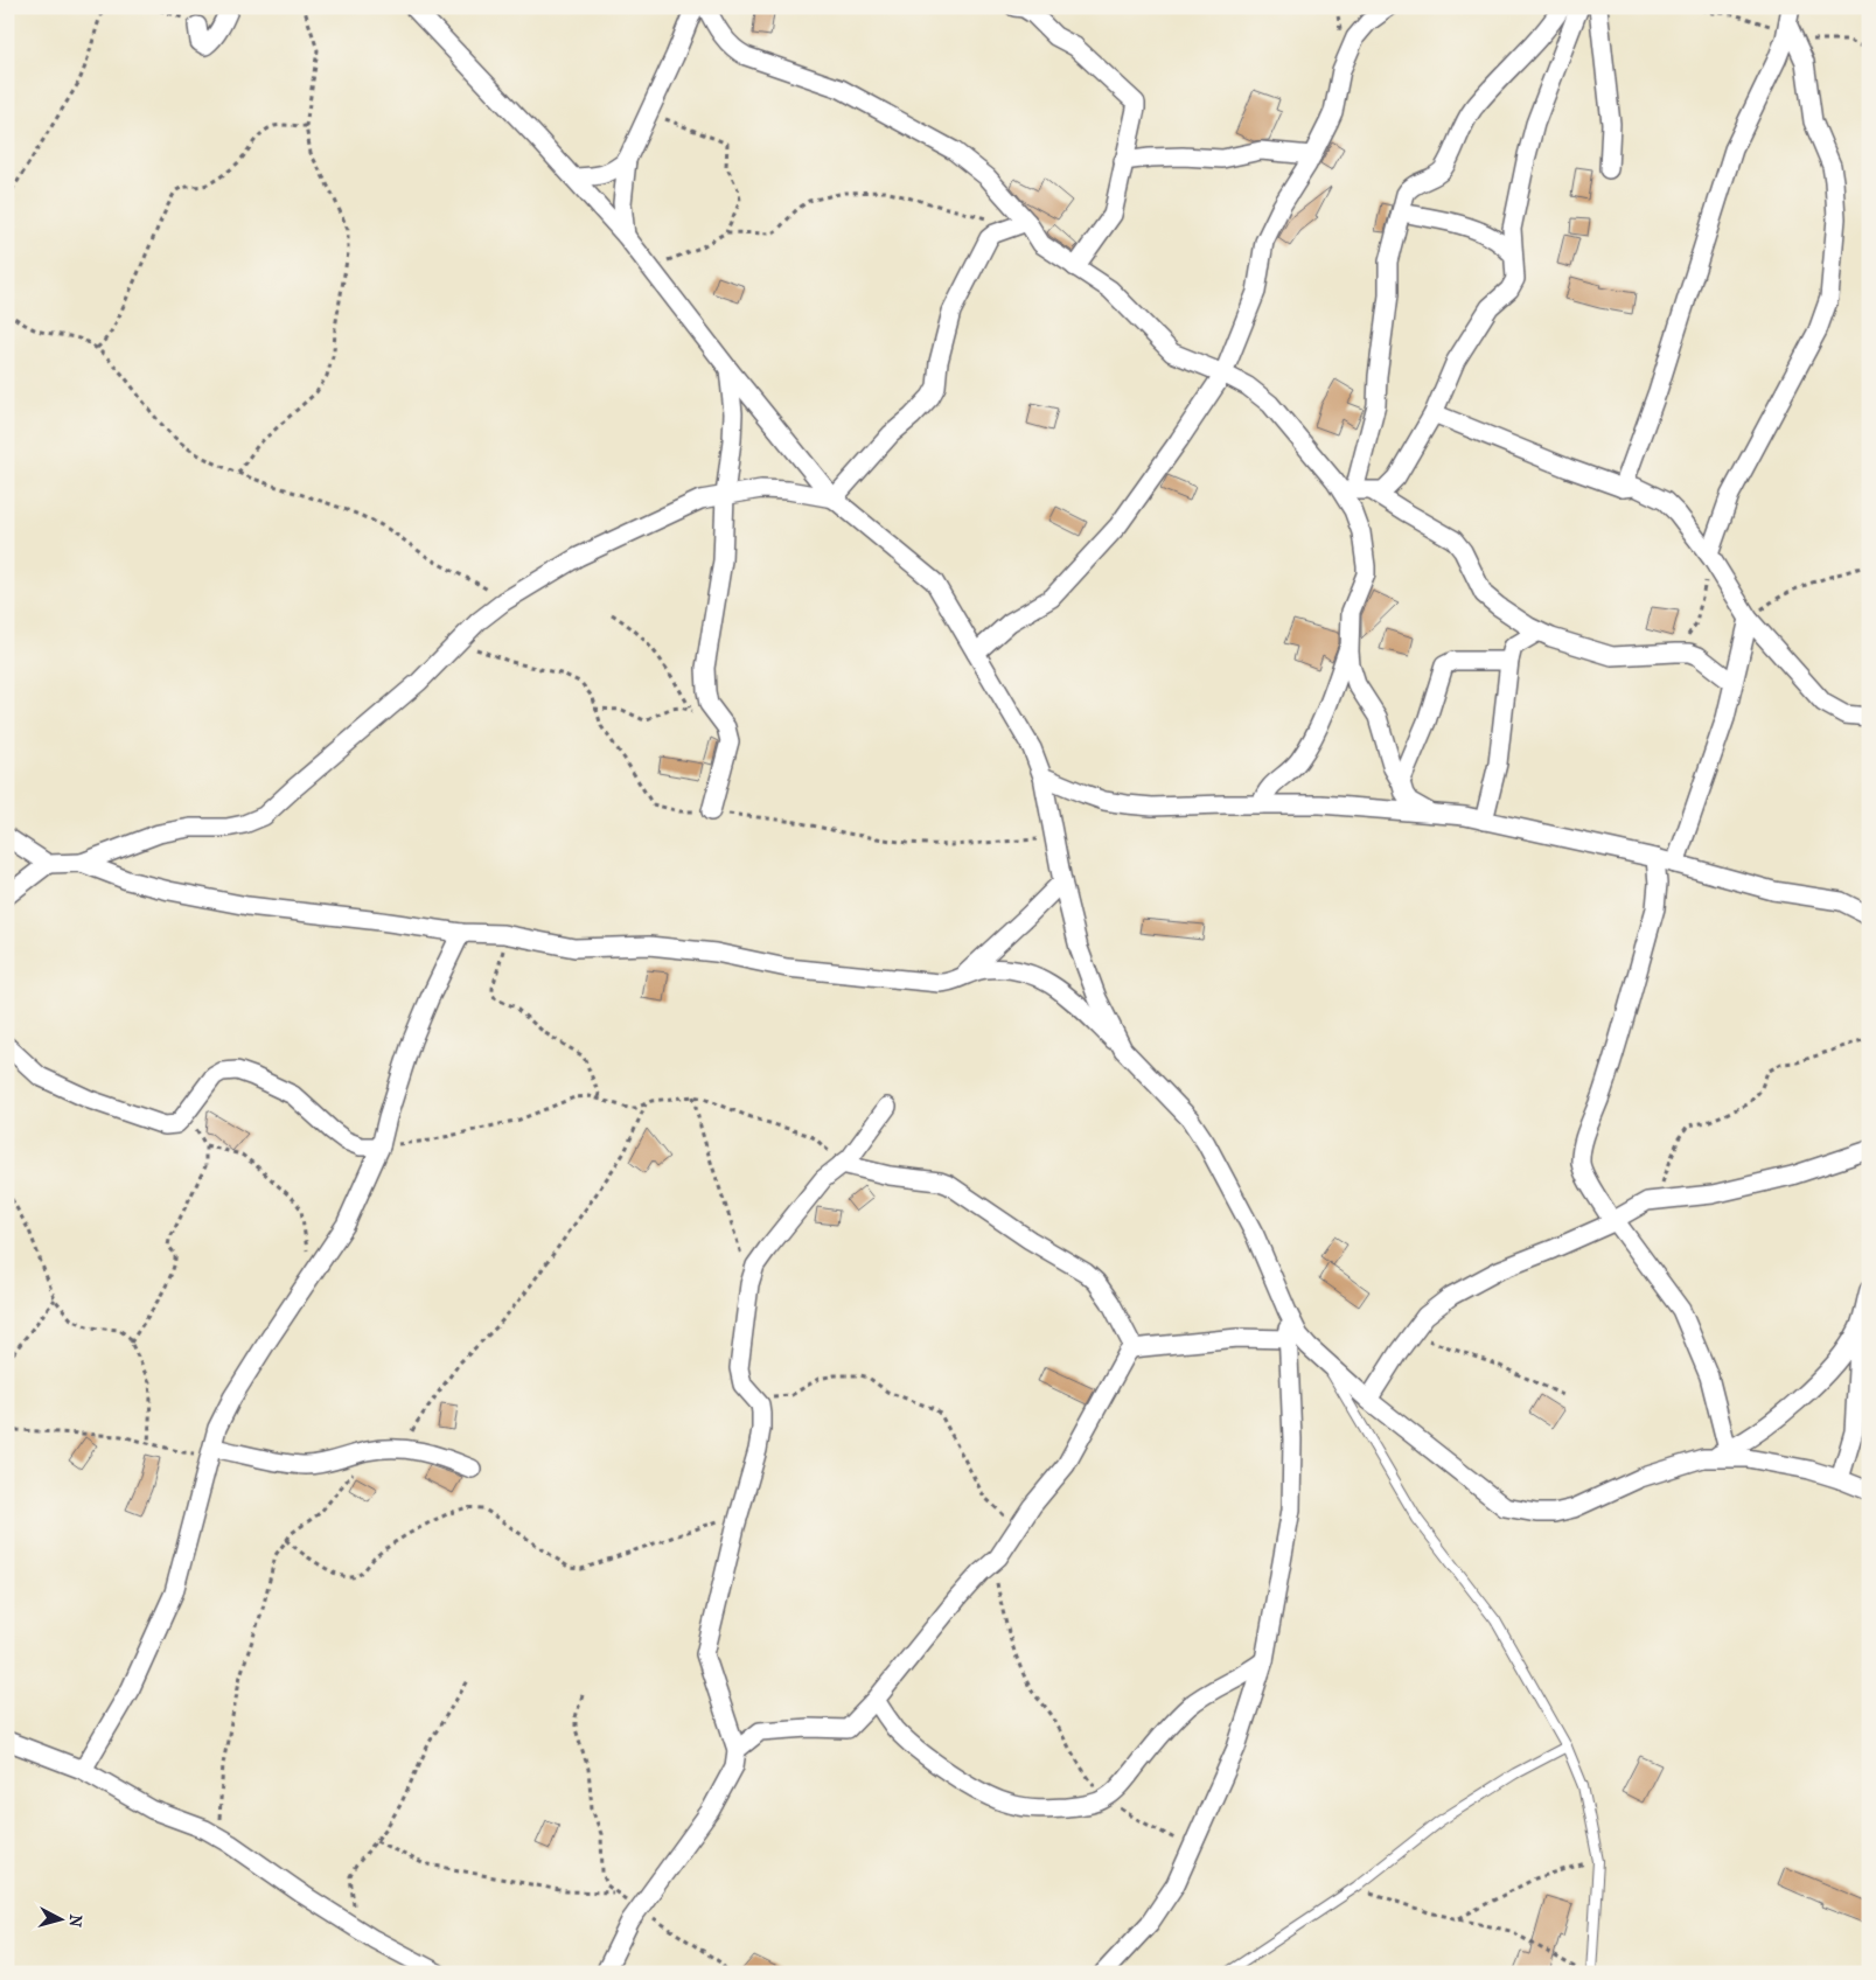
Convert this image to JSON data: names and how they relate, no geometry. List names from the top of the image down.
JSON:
{
  "north": "right"
}
